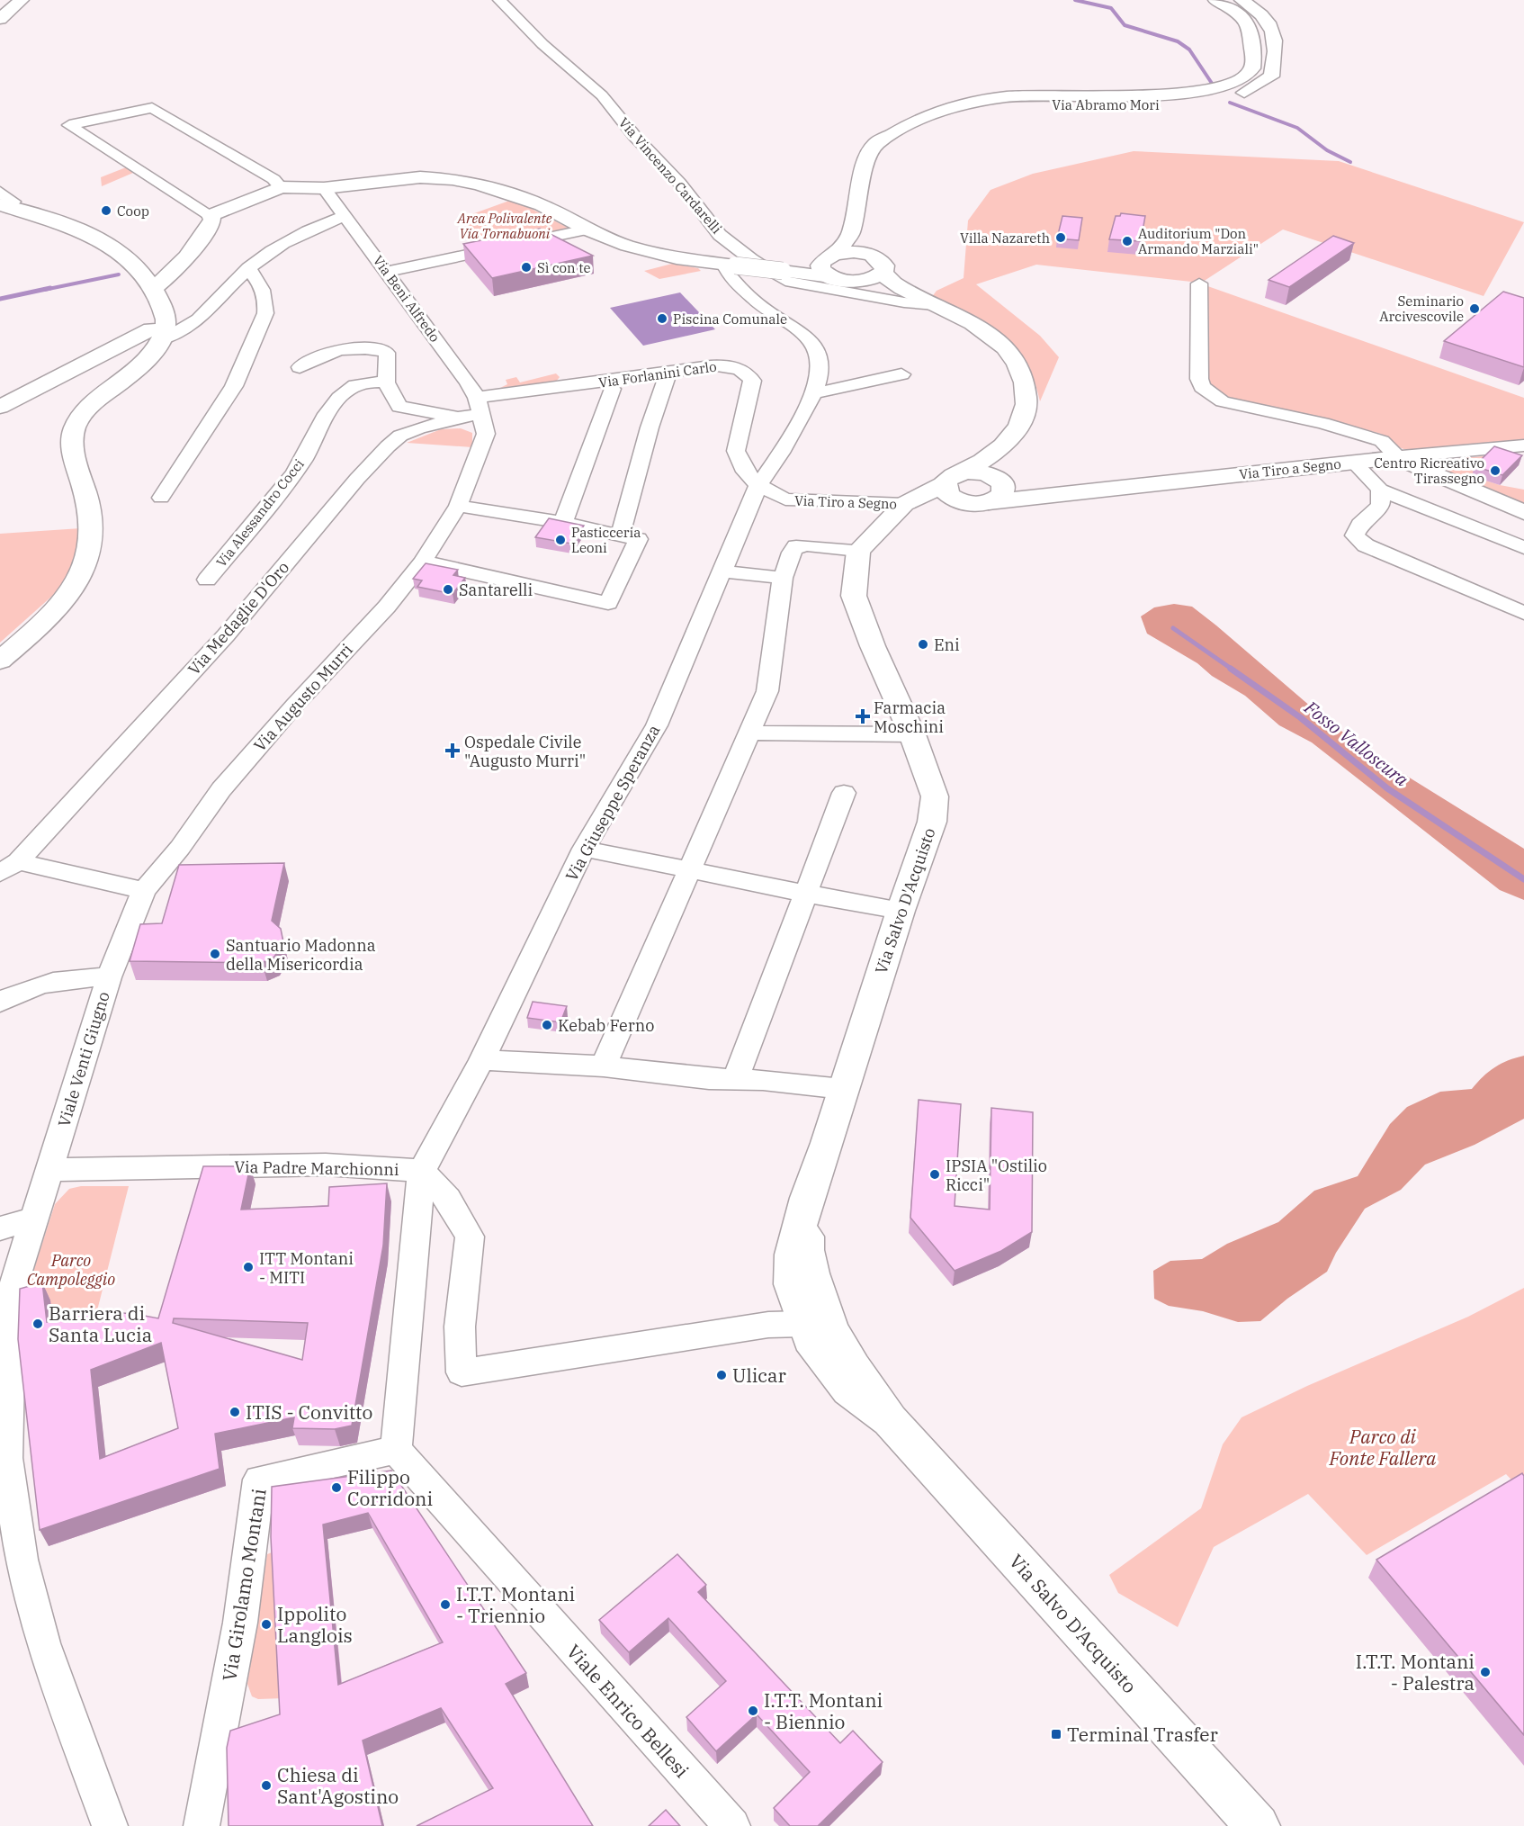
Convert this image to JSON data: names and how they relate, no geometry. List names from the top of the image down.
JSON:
{
  "streets": {
    "main road": [
      "Via Abramo Mori",
      "Via Vincenzo Cardarelli",
      "Via Tiro a Segno",
      "Via Salvo D'Acquisto"
    ],
    "street": [
      "Via Beni Alfredo",
      "Via Forlanini Carlo",
      "Via Alessandro Cocci",
      "Via Medaglie D'Oro",
      "Via Augusto Murri",
      "Via Giuseppe Speranza",
      "Viale Venti Giugno",
      "Via Padre Marchionni",
      "Via Girolamo Montani",
      "Viale Enrico Bellesi"
    ]
  },
  "crossings": [
    ["Via Abramo Mori", "Via Vincenzo Cardarelli"],
    ["Via Vincenzo Cardarelli", "Via Tiro a Segno"],
    ["Via Vincenzo Cardarelli", "Via Giuseppe Speranza"],
    ["Via Beni Alfredo", "Via Forlanini Carlo"],
    ["Via Beni Alfredo", "Via Medaglie D'Oro"],
    ["Via Beni Alfredo", "Via Augusto Murri"],
    ["Via Forlanini Carlo", "Via Tiro a Segno"],
    ["Via Forlanini Carlo", "Via Medaglie D'Oro"],
    ["Via Forlanini Carlo", "Via Augusto Murri"],
    ["Via Forlanini Carlo", "Via Giuseppe Speranza"],
    ["Via Tiro a Segno", "Via Giuseppe Speranza"],
    ["Via Medaglie D'Oro", "Via Augusto Murri"],
    ["Via Augusto Murri", "Viale Venti Giugno"],
    ["Via Giuseppe Speranza", "Via Padre Marchionni"],
    ["Viale Venti Giugno", "Via Padre Marchionni"],
    ["Via Girolamo Montani", "Viale Enrico Bellesi"]
  ],
  "water": ["Fosso Valloscura"],
  "parks": ["Area Polivalente Via Tornabuoni", "Parco Campoleggio", "Parco di Fonte Fallera"],
  "places": {
    "other": [
      "Coop",
      "Villa Nazareth",
      "Auditorium \"Don Armando Marziali\"",
      "Sì con te",
      "Seminario Arcivescovile",
      "Piscina Comunale",
      "Centro Ricreativo Tirassegno",
      "Pasticceria Leoni",
      "Santarelli",
      "Eni",
      "Santuario Madonna della Misericordia",
      "Kebab Ferno",
      "IPSIA \"Ostilio Ricci\"",
      "ITT Montani - MITI",
      "Barriera di Santa Lucia",
      "Ulicar",
      "ITIS - Convitto",
      "Filippo Corridoni",
      "I.T.T. Montani - Triennio",
      "Ippolito Langlois",
      "I.T.T. Montani - Palestra",
      "I.T.T. Montani - Biennio",
      "Chiesa di Sant'Agostino"
    ],
    "health": ["Farmacia Moschini", "Ospedale Civile \"Augusto Murri\""],
    "transit": ["Terminal Trasfer"]
  }
}
